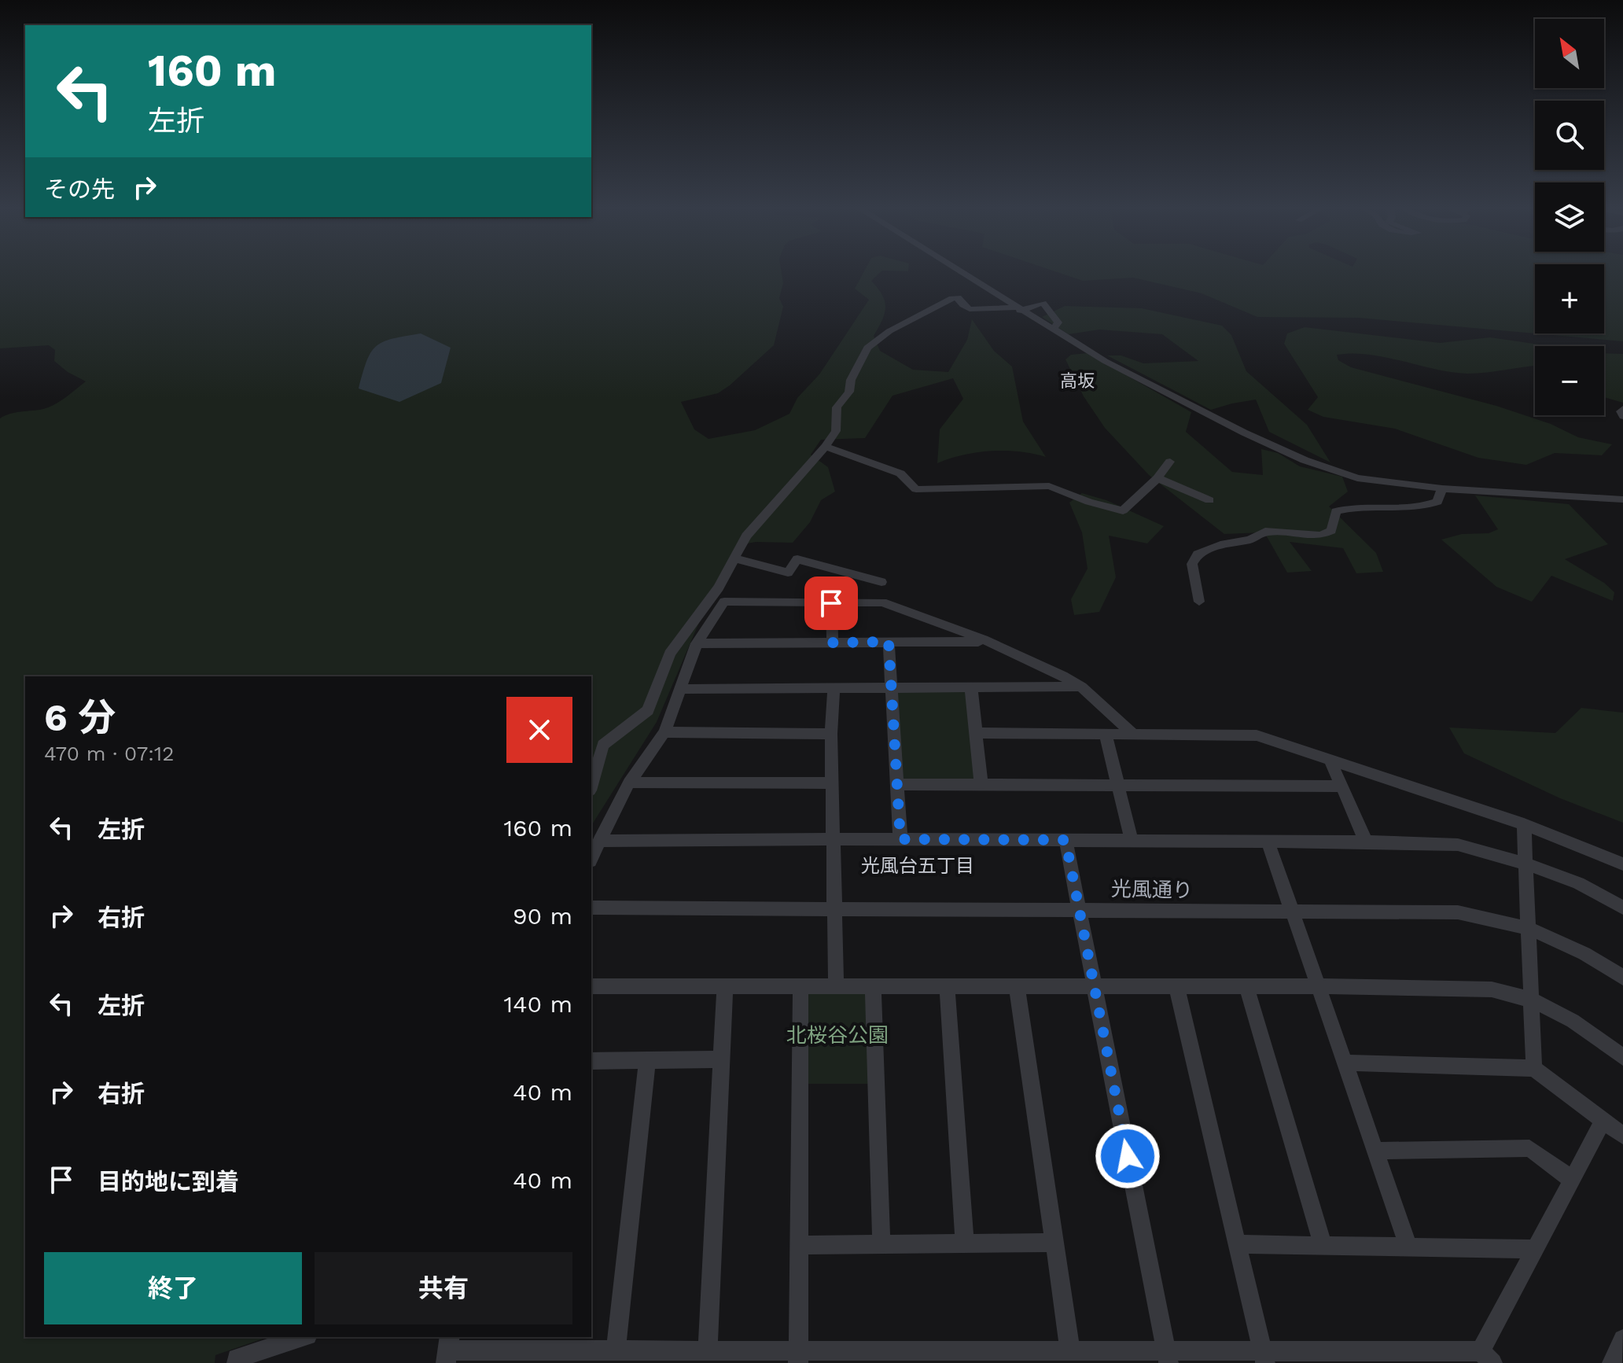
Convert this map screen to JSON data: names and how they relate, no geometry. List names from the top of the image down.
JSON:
{
  "streets": {
    "street": ["光風通り"]
  },
  "districts": ["高坂", "光風台五丁目"],
  "parks": ["北桜谷公園"],
  "north": "top left",
  "page": {
    "map_buttons": ["+", "−"],
    "turn": ["160 m", "左折"],
    "then": "その先",
    "heading": ["6 分", "470 m · 07:12"],
    "list": [
      {
        "name": "左折",
        "value": "160 m"
      },
      {
        "name": "右折",
        "value": "90 m"
      },
      {
        "name": "左折",
        "value": "140 m"
      },
      {
        "name": "右折",
        "value": "40 m"
      },
      {
        "name": "目的地に到着",
        "value": "40 m"
      }
    ],
    "buttons": ["終了", "共有"]
  }
}
